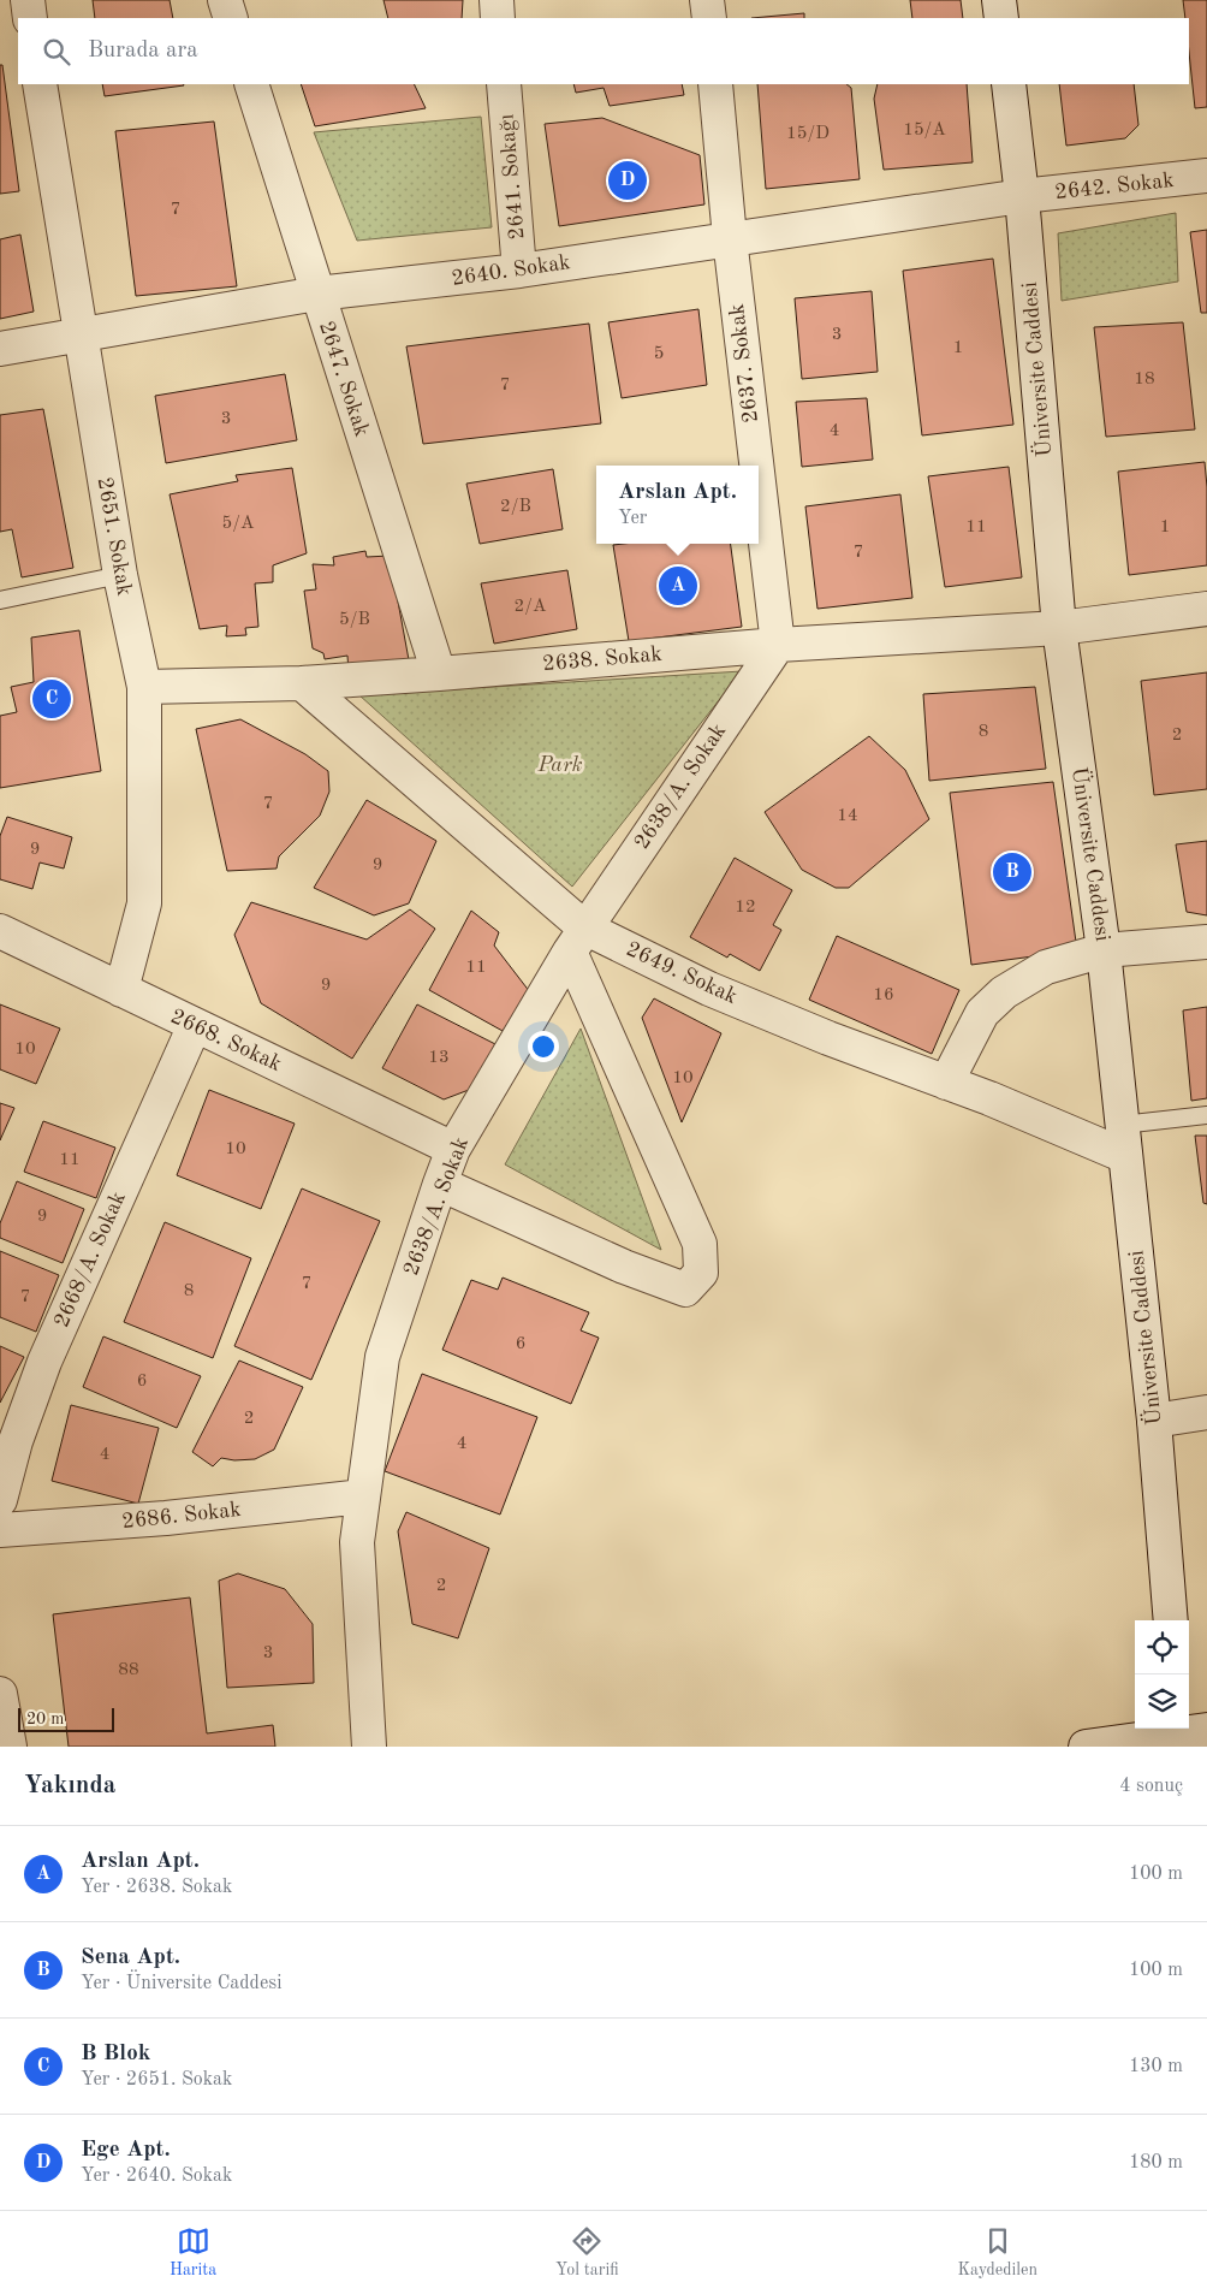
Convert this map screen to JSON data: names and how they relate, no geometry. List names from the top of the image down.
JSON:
{
  "streets": {
    "street": [
      "2641. Sokağı",
      "2642. Sokak",
      "2640. Sokak",
      "2637. Sokak",
      "Üniversite Caddesi",
      "2647. Sokak",
      "2651. Sokak",
      "2638. Sokak",
      "2638/A. Sokak",
      "2649. Sokak",
      "2668. Sokak",
      "2668/A. Sokak",
      "2686. Sokak"
    ]
  },
  "crossings": [
    ["2641. Sokağı", "2640. Sokak"],
    ["2642. Sokak", "2640. Sokak"],
    ["2642. Sokak", "Üniversite Caddesi"],
    ["2640. Sokak", "2637. Sokak"],
    ["2640. Sokak", "Üniversite Caddesi"],
    ["2640. Sokak", "2647. Sokak"],
    ["2640. Sokak", "2651. Sokak"],
    ["2637. Sokak", "2638. Sokak"],
    ["2637. Sokak", "2638/A. Sokak"],
    ["Üniversite Caddesi", "2638. Sokak"],
    ["Üniversite Caddesi", "2649. Sokak"],
    ["2647. Sokak", "2638. Sokak"],
    ["2651. Sokak", "2638. Sokak"],
    ["2651. Sokak", "2668. Sokak"],
    ["2638. Sokak", "2638/A. Sokak"],
    ["2638. Sokak", "2649. Sokak"],
    ["2638/A. Sokak", "2649. Sokak"],
    ["2638/A. Sokak", "2668. Sokak"],
    ["2638/A. Sokak", "2686. Sokak"],
    ["2668. Sokak", "2668/A. Sokak"]
  ],
  "parks": ["Park"],
  "house_numbers": [
    "15/A",
    "15/D",
    "7",
    "3",
    "1",
    "5",
    "18",
    "7",
    "3",
    "4",
    "2/B",
    "5/A",
    "11",
    "1",
    "7",
    "2/A",
    "5/B",
    "8",
    "2",
    "7",
    "14",
    "9",
    "9",
    "12",
    "11",
    "9",
    "16",
    "10",
    "13",
    "10",
    "10",
    "11",
    "9",
    "7",
    "8",
    "7",
    "6",
    "6",
    "2",
    "4",
    "4",
    "2",
    "3",
    "88"
  ],
  "scale_bar": "20 m",
  "page": {
    "search": "Burada ara",
    "pins": [
      "D",
      "A",
      "C",
      "B"
    ],
    "popup": ["Arslan Apt.", "Yer"],
    "scale": "20 m",
    "heading": ["Yakında", "4 sonuç"],
    "list": [
      {
        "mark": "A",
        "name": "Arslan Apt.",
        "note": "Yer · 2638. Sokak",
        "value": "100 m"
      },
      {
        "mark": "B",
        "name": "Sena Apt.",
        "note": "Yer · Üniversite Caddesi",
        "value": "100 m"
      },
      {
        "mark": "C",
        "name": "B Blok",
        "note": "Yer · 2651. Sokak",
        "value": "130 m"
      },
      {
        "mark": "D",
        "name": "Ege Apt.",
        "note": "Yer · 2640. Sokak",
        "value": "180 m"
      }
    ],
    "nav": ["Harita", "Yol tarifi", "Kaydedilen"]
  }
}
